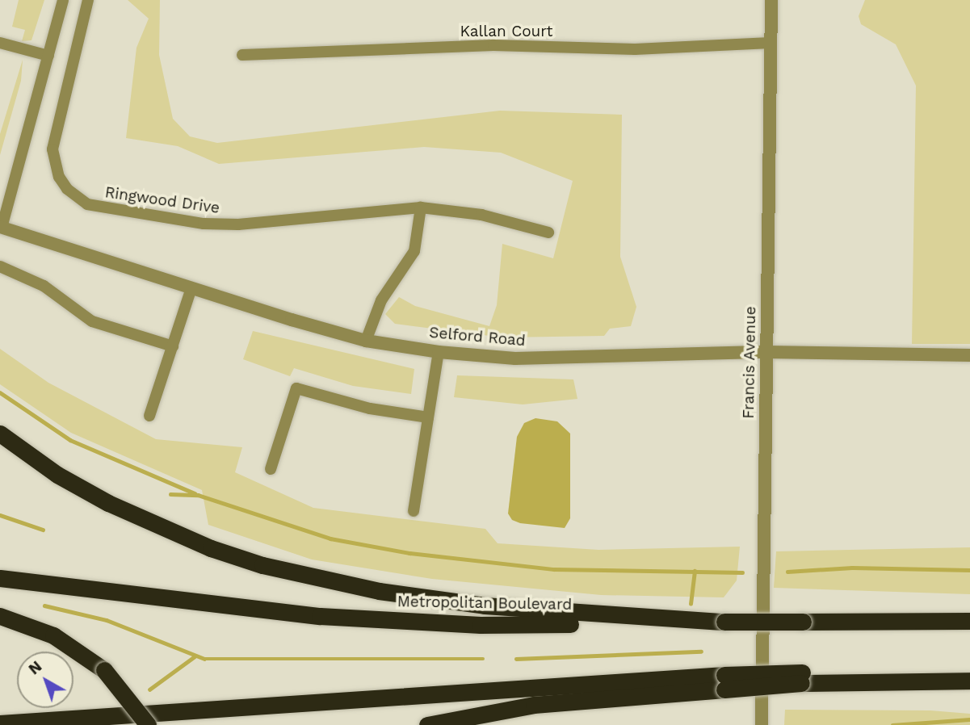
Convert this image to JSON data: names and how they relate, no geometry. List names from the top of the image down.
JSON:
{
  "streets": {
    "highway": ["Metropolitan Boulevard"],
    "street": [
      "Kallan Court",
      "Ringwood Drive",
      "Selford Road",
      "Francis Avenue"
    ]
  },
  "crossings": [
    ["Kallan Court", "Francis Avenue"],
    ["Selford Road", "Francis Avenue"]
  ],
  "north": "top left"
}
